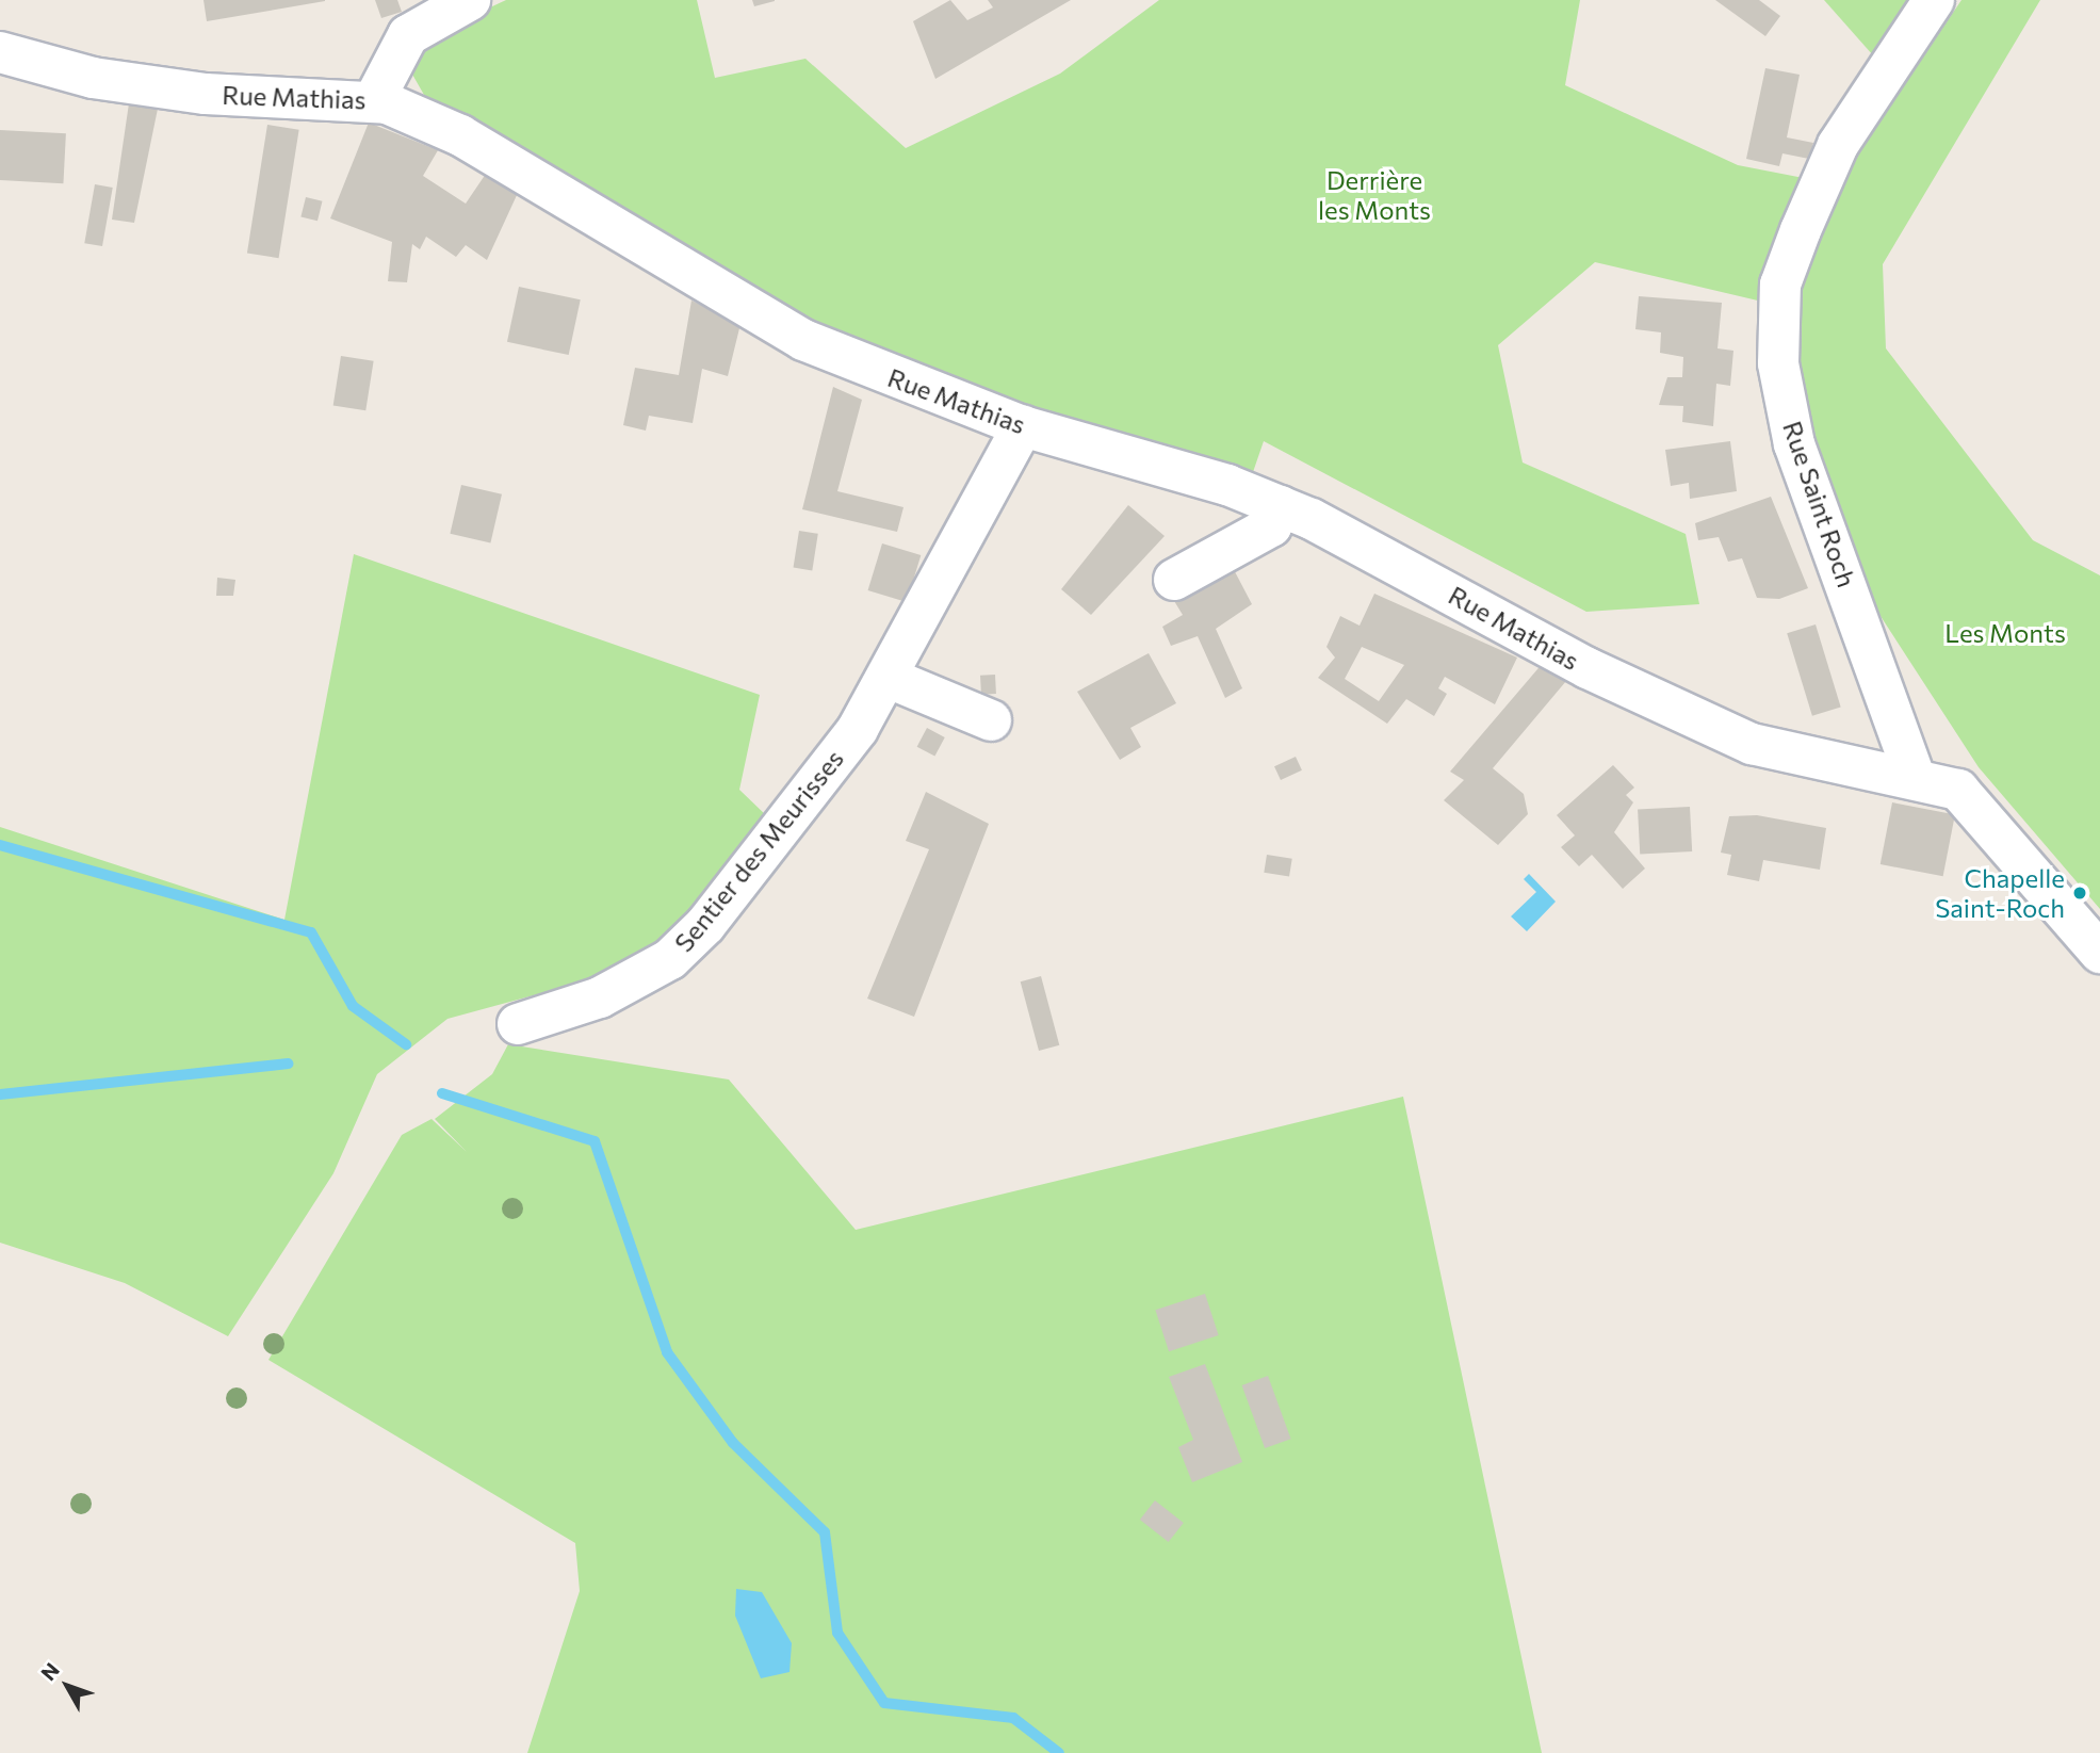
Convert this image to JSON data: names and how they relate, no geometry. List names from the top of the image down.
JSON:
{
  "streets": {
    "street": ["Rue Mathias", "Rue Saint Roch", "Sentier des Meurisses"]
  },
  "crossings": [
    ["Rue Mathias", "Rue Saint Roch"],
    ["Rue Mathias", "Sentier des Meurisses"]
  ],
  "parks": ["Derrière les Monts", "Les Monts"],
  "places": ["Chapelle Saint-Roch"],
  "north": "top left"
}
